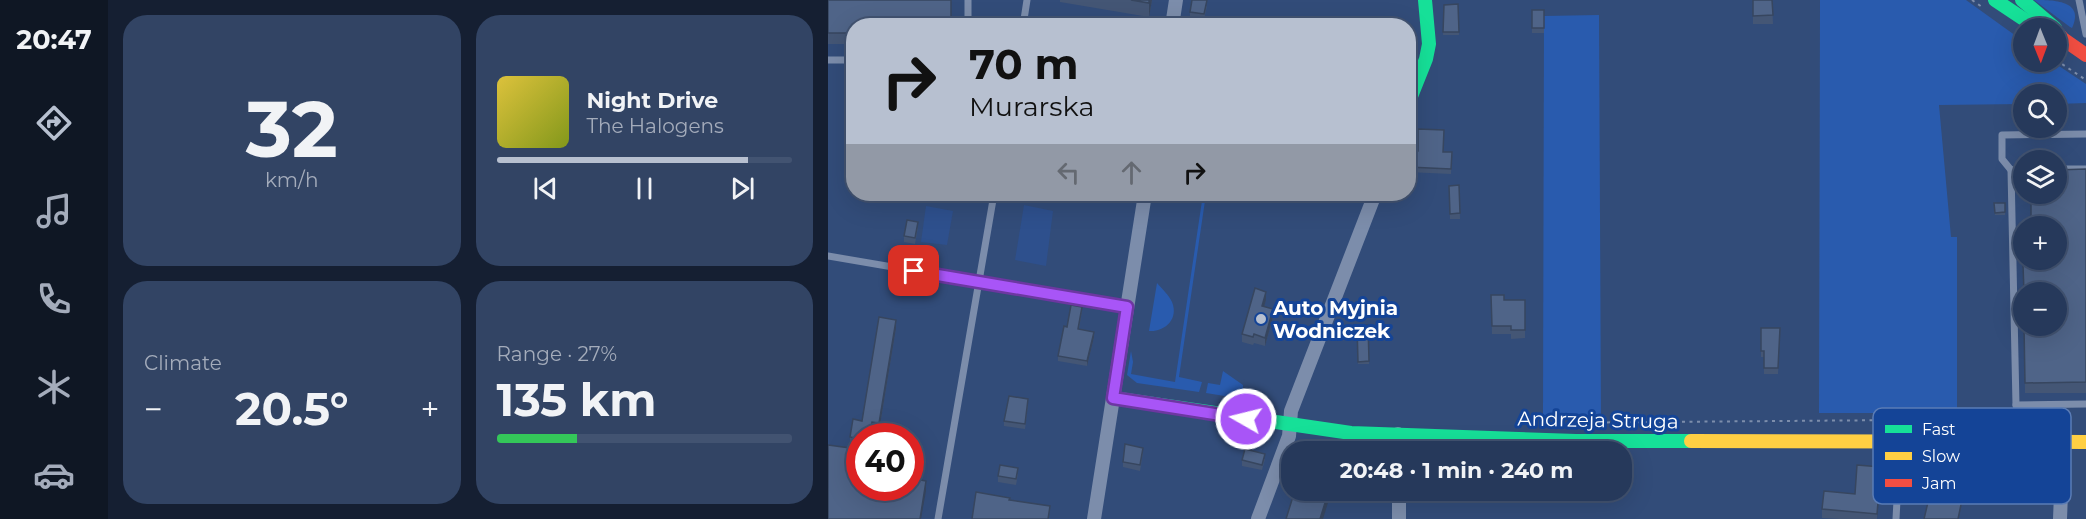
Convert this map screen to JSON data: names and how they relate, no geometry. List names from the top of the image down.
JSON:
{
  "streets": {
    "street": ["Andrzeja Struga"]
  },
  "places": ["Auto Myjnia Wodniczek"],
  "legend": ["Fast", "Slow", "Jam"],
  "north": "bottom",
  "page": {
    "tabs": "20:47",
    "tile": [
      ["32", "km/h"],
      "Climate",
      ["Range · 27%", "135 km"]
    ],
    "map_buttons": ["+", "−"],
    "turn": ["70 m", "Murarska"],
    "song": ["Night Drive", "The Halogens"],
    "heat": ["−", "20.5°", "+"],
    "limit": "40",
    "trip": "20:48 · 1 min · 240 m"
  }
}
